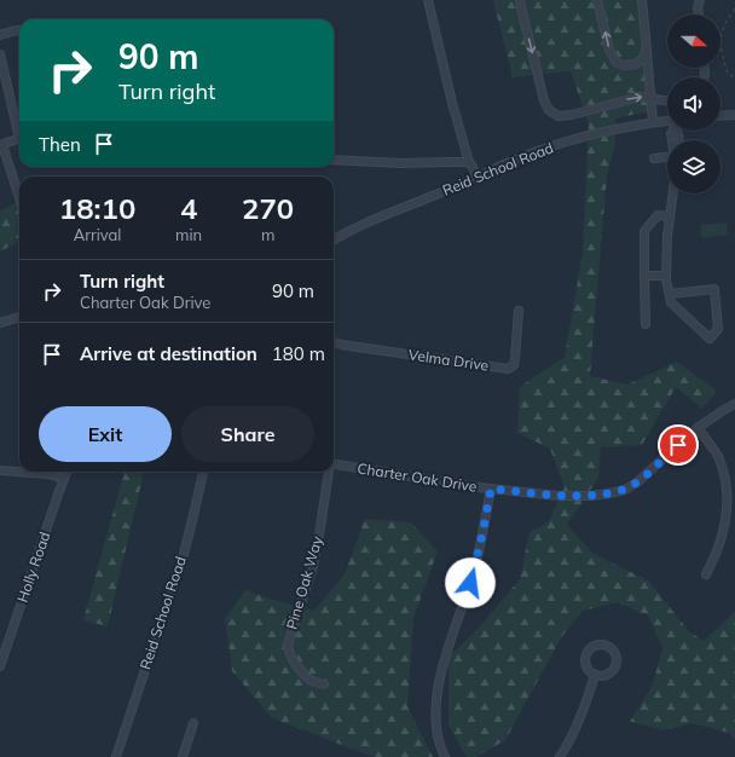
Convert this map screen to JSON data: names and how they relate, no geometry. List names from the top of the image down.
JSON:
{
  "streets": {
    "street": [
      "Reid School Road",
      "Velma Drive",
      "Charter Oak Drive",
      "Holly Road",
      "Pine Oak Way"
    ]
  },
  "north": "right",
  "page": {
    "turn": ["90 m", "Turn right"],
    "then": "Then",
    "eta": [
      "18:10",
      "Arrival",
      "4",
      "min",
      "270",
      "m"
    ],
    "list": [
      {
        "name": "Turn right",
        "note": "Charter Oak Drive",
        "value": "90 m"
      },
      {
        "name": "Arrive at destination",
        "value": "180 m"
      }
    ],
    "buttons": ["Exit", "Share"]
  }
}
